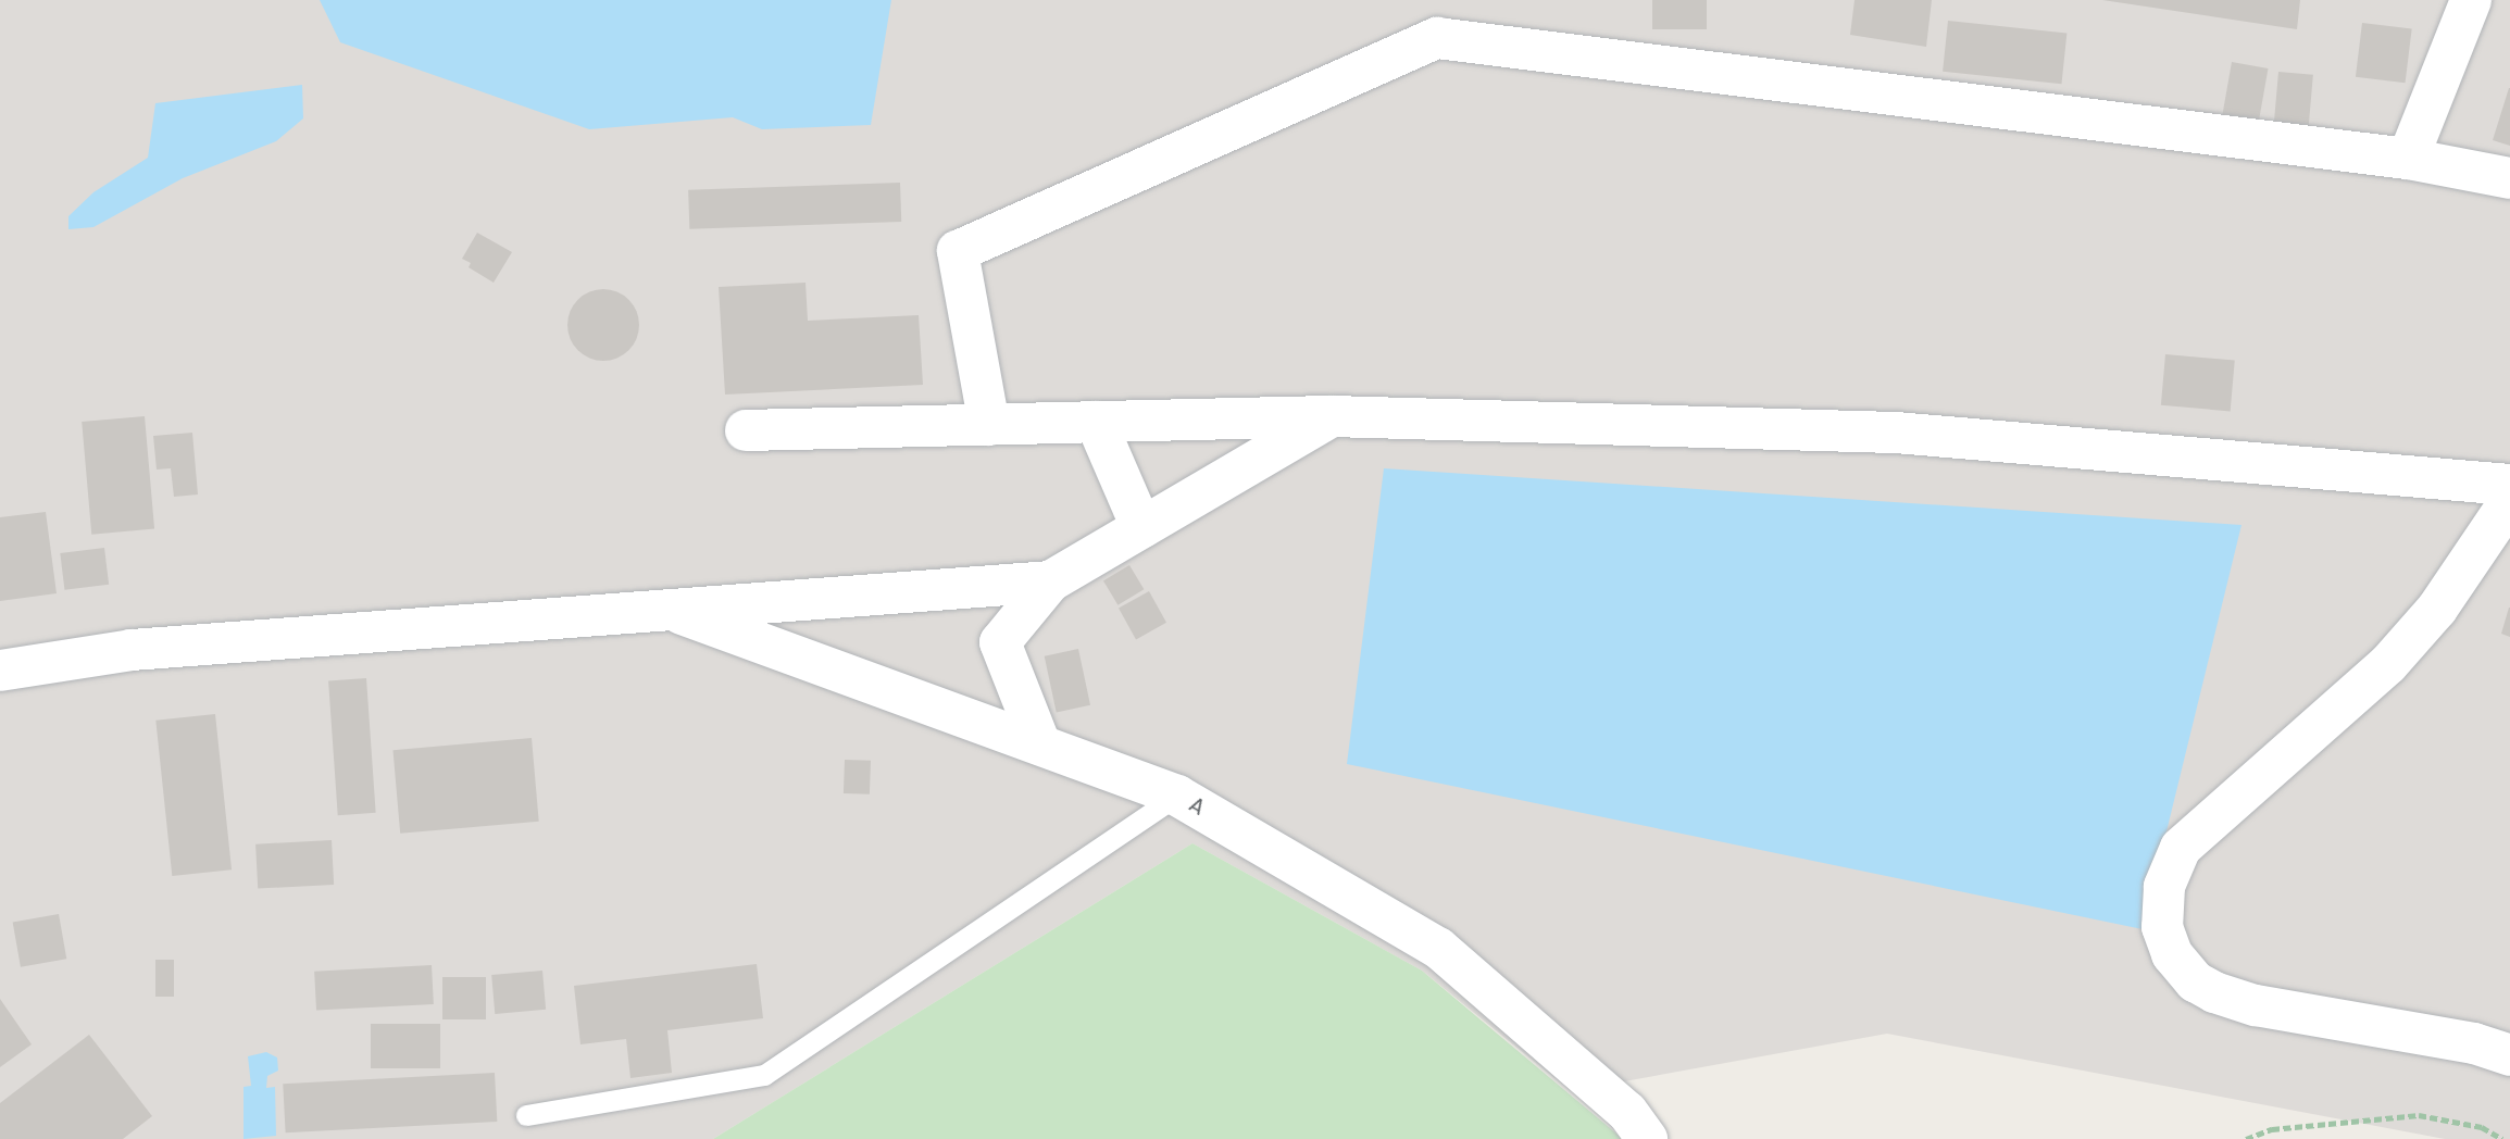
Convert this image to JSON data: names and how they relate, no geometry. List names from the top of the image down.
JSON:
{
  "streets": {
    "street": ["A"]
  }
}
